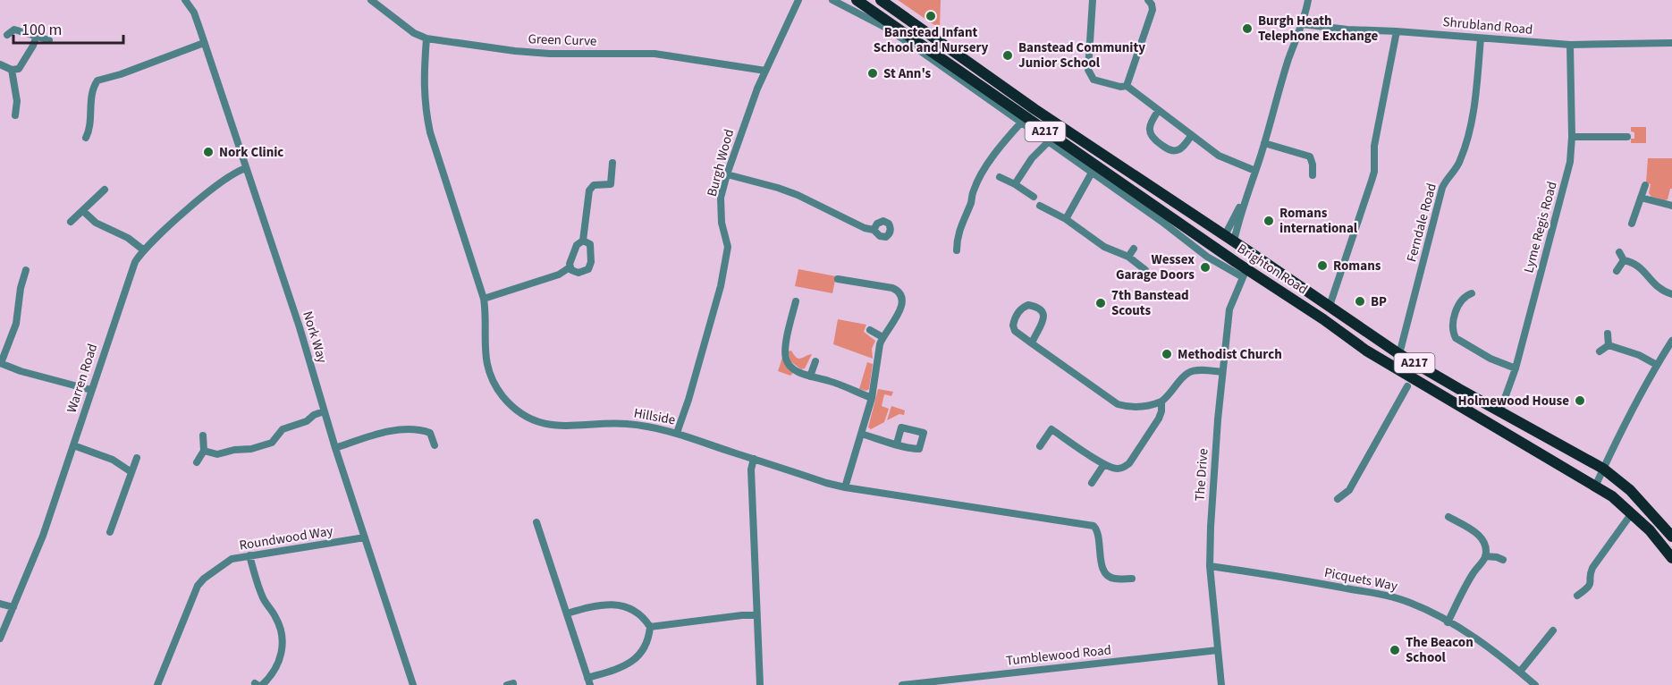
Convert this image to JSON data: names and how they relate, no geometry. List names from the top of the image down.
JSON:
{
  "streets": {
    "highway": ["A217", "Brighton Road"],
    "street": [
      "Shrubland Road",
      "Green Curve",
      "Burgh Wood",
      "Ferndale Road",
      "Lyme Regis Road",
      "Nork Way",
      "Warren Road",
      "Hillside",
      "The Drive",
      "Roundwood Way",
      "Picquets Way",
      "Tumblewood Road"
    ]
  },
  "crossings": [
    ["Shrubland Road", "Ferndale Road"],
    ["Shrubland Road", "Lyme Regis Road"],
    ["Green Curve", "Burgh Wood"],
    ["Green Curve", "Hillside"],
    ["Burgh Wood", "Hillside"],
    ["Ferndale Road", "Brighton Road"],
    ["Lyme Regis Road", "Brighton Road"],
    ["Brighton Road", "The Drive"],
    ["Nork Way", "Warren Road"],
    ["Nork Way", "Roundwood Way"],
    ["The Drive", "Picquets Way"],
    ["The Drive", "Tumblewood Road"]
  ],
  "places": [
    "Banstead Infant School and Nursery",
    "Burgh Heath Telephone Exchange",
    "Banstead Community Junior School",
    "St Ann's",
    "Nork Clinic",
    "Romans international",
    "Romans",
    "Wessex Garage Doors",
    "BP",
    "7th Banstead Scouts",
    "Methodist Church",
    "Holmewood House",
    "The Beacon School"
  ],
  "scale_bar": "100 m"
}
